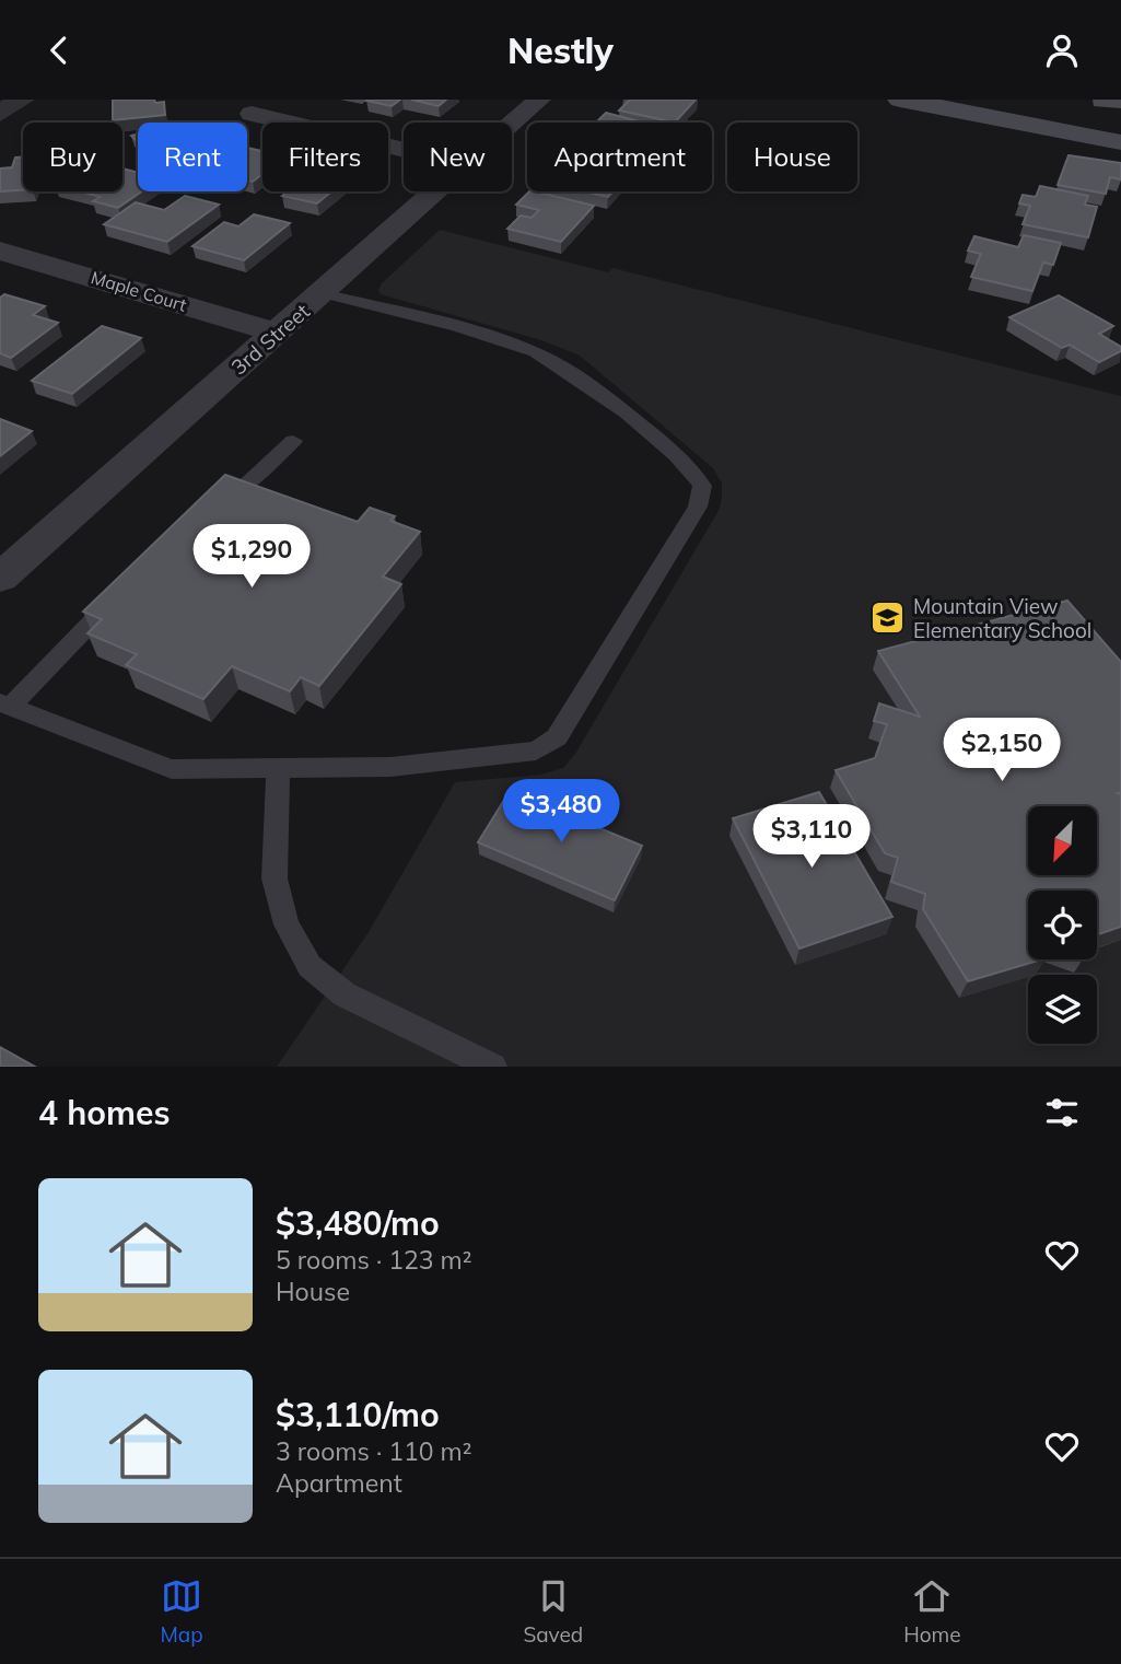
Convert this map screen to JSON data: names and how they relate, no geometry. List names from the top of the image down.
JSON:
{
  "streets": {
    "street": ["Maple Court", "3rd Street"]
  },
  "crossings": [
    ["Maple Court", "3rd Street"]
  ],
  "places": {
    "school or university": ["Mountain View Elementary School"]
  },
  "north": "bottom left",
  "page": {
    "header": "Nestly",
    "chip": [
      "Buy",
      "Rent",
      "Filters",
      "New",
      "Apartment",
      "House"
    ],
    "price": [
      "$1,290",
      "$2,150",
      "$3,480",
      "$3,110"
    ],
    "heading": "4 homes",
    "list": [
      {
        "name": "$3,480/mo",
        "note": "5 rooms · 123 m² · House"
      },
      {
        "name": "$3,110/mo",
        "note": "3 rooms · 110 m² · Apartment"
      }
    ],
    "tabs": ["Map", "Saved", "Home"]
  }
}
